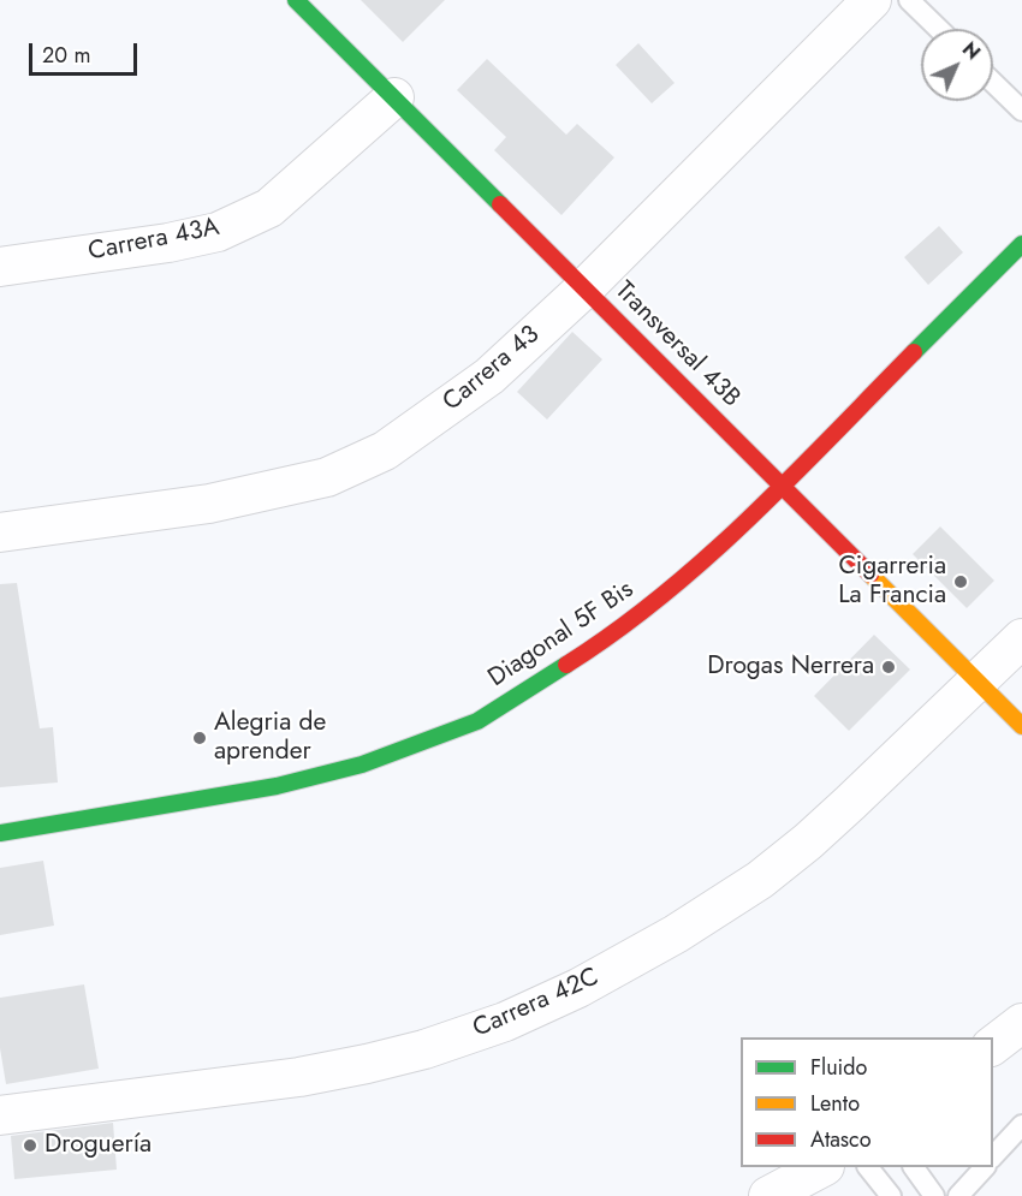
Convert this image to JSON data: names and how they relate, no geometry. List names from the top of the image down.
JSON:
{
  "streets": {
    "street": [
      "Carrera 43A",
      "Transversal 43B",
      "Carrera 43",
      "Diagonal 5F Bis",
      "Carrera 42C"
    ]
  },
  "crossings": [
    ["Carrera 43A", "Transversal 43B"],
    ["Transversal 43B", "Carrera 43"],
    ["Transversal 43B", "Diagonal 5F Bis"],
    ["Transversal 43B", "Carrera 42C"]
  ],
  "places": [
    "Cigarreria La Francia",
    "Drogas Nerrera",
    "Alegria de aprender",
    "Droguería"
  ],
  "legend": ["Fluido", "Lento", "Atasco"],
  "scale_bar": "20 m",
  "north": "top right"
}
